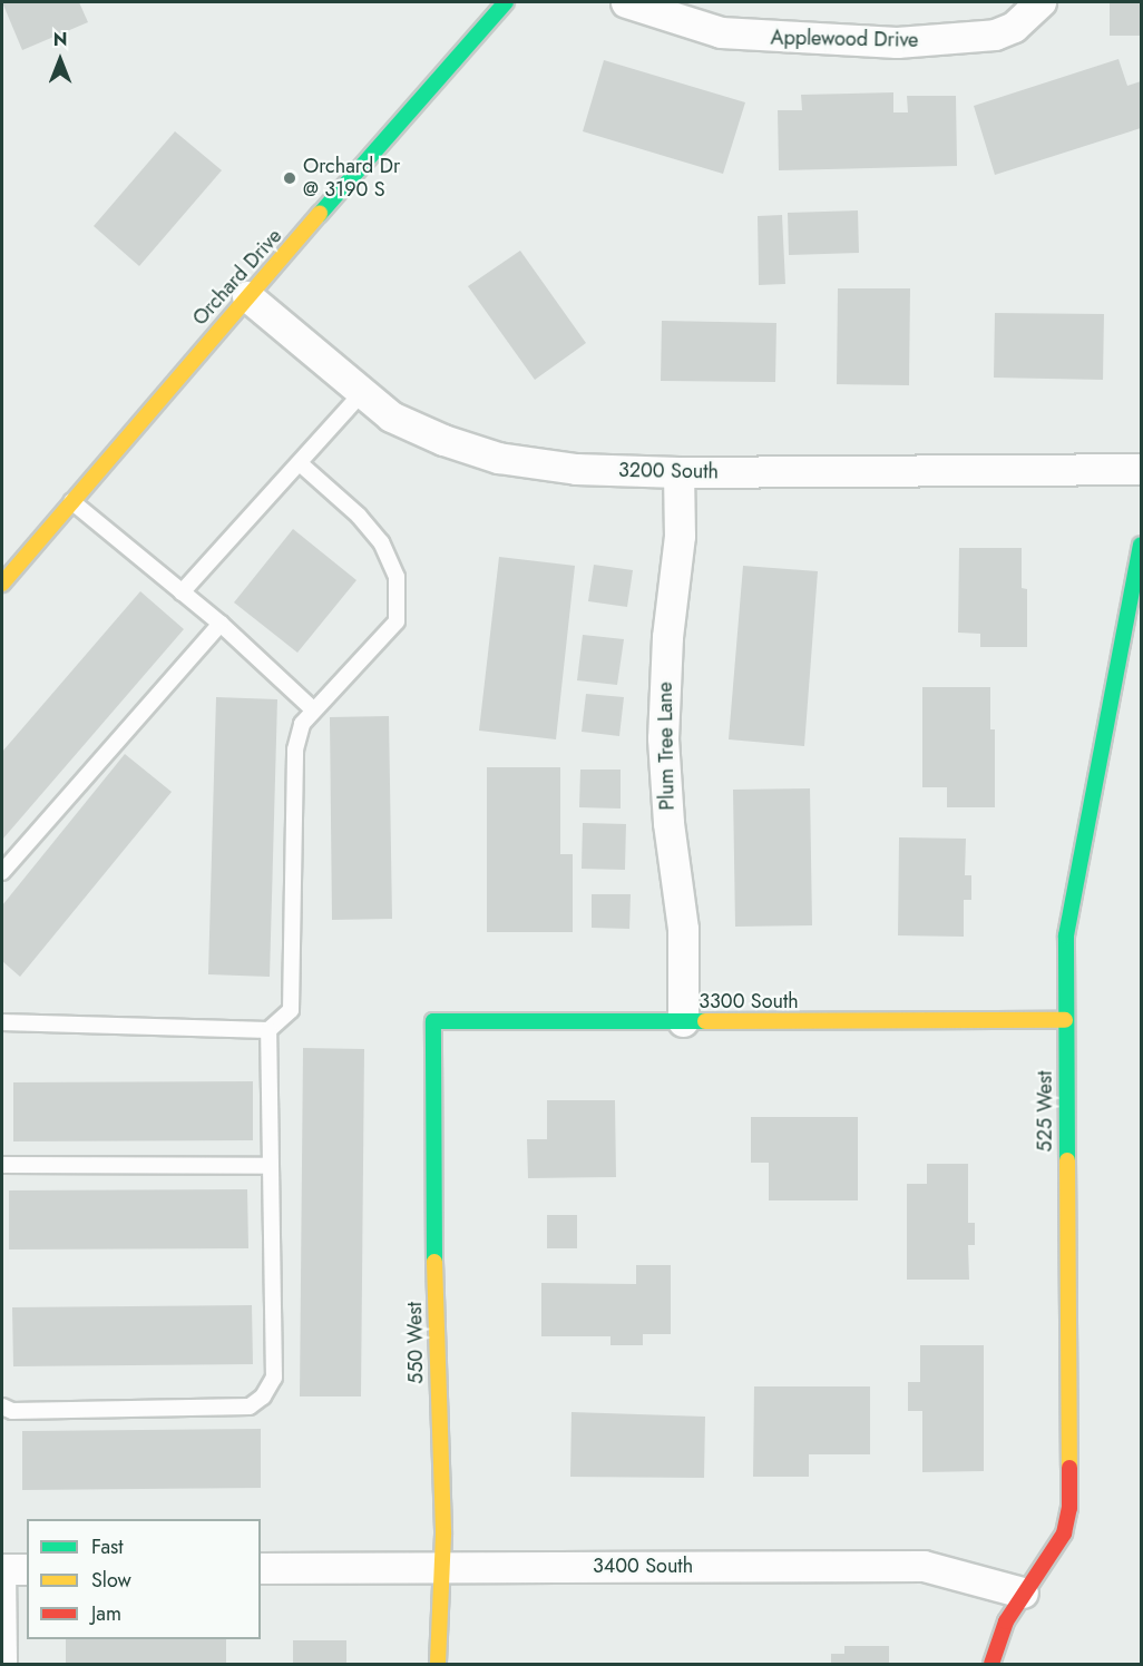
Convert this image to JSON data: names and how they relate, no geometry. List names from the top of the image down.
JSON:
{
  "streets": {
    "street": [
      "Applewood Drive",
      "Orchard Drive",
      "3200 South",
      "Plum Tree Lane",
      "3300 South",
      "525 West",
      "550 West",
      "3400 South"
    ]
  },
  "crossings": [
    ["Orchard Drive", "3200 South"],
    ["3200 South", "Plum Tree Lane"],
    ["Plum Tree Lane", "3300 South"],
    ["3300 South", "525 West"],
    ["3300 South", "550 West"],
    ["525 West", "3400 South"],
    ["550 West", "3400 South"]
  ],
  "places": ["Orchard Dr @ 3190 S"],
  "legend": ["Fast", "Slow", "Jam"],
  "north": "top"
}
